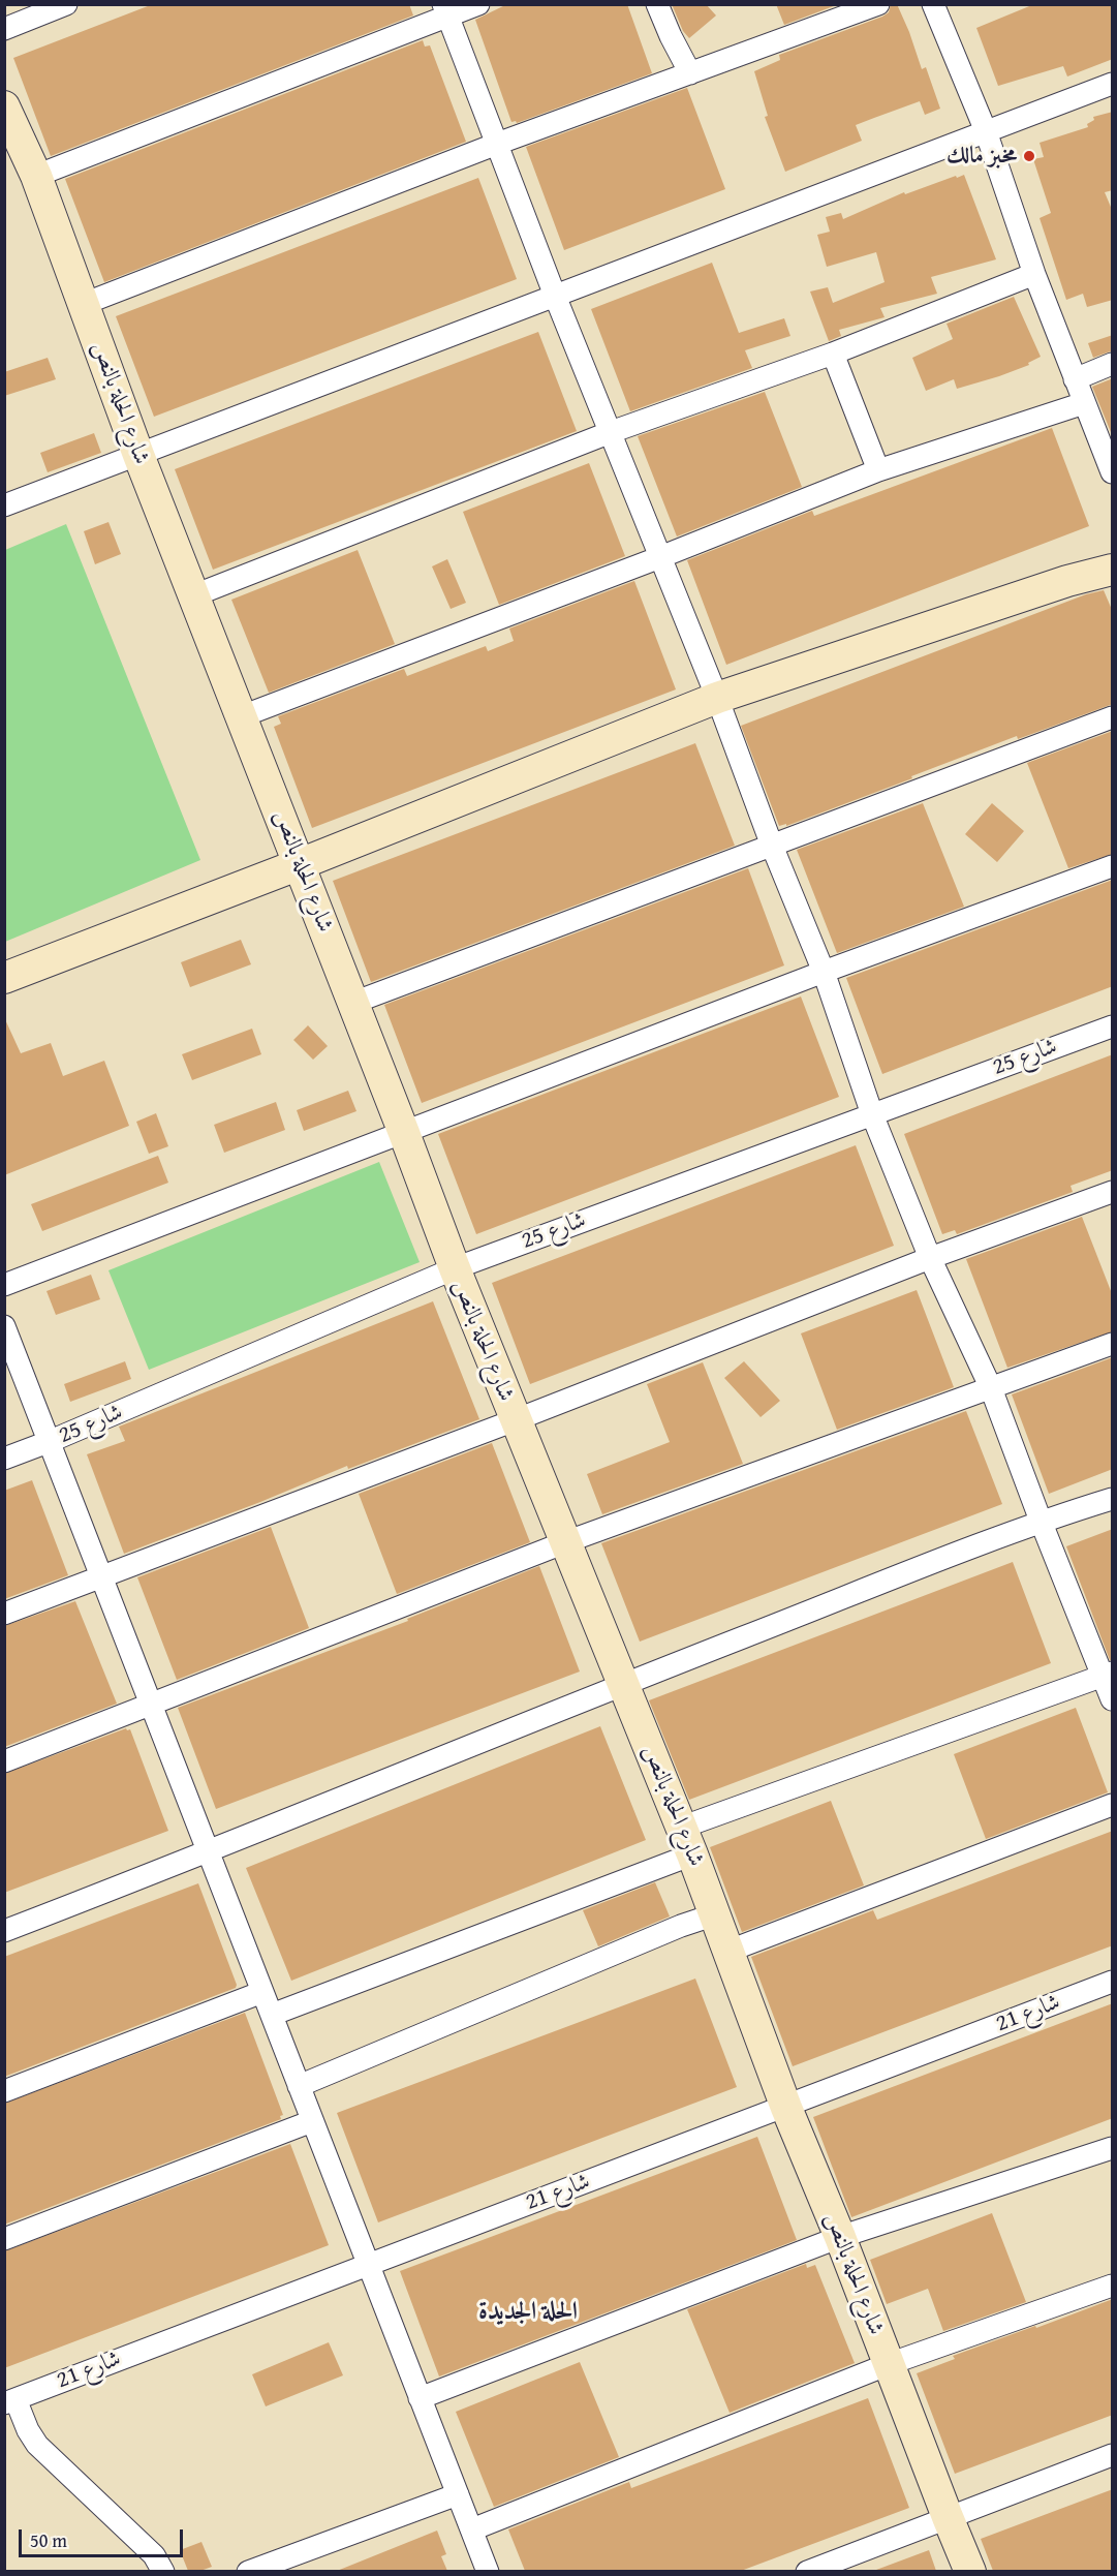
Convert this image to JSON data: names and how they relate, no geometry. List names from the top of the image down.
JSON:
{
  "streets": {
    "street": ["شارع الحلة بالنص", "شارع 25", "شارع 21"]
  },
  "crossings": [
    ["شارع الحلة بالنص", "شارع 25"],
    ["شارع الحلة بالنص", "شارع 21"]
  ],
  "districts": ["الحلة الجديدة"],
  "places": ["مخبز مالك"],
  "scale_bar": "50 m"
}
